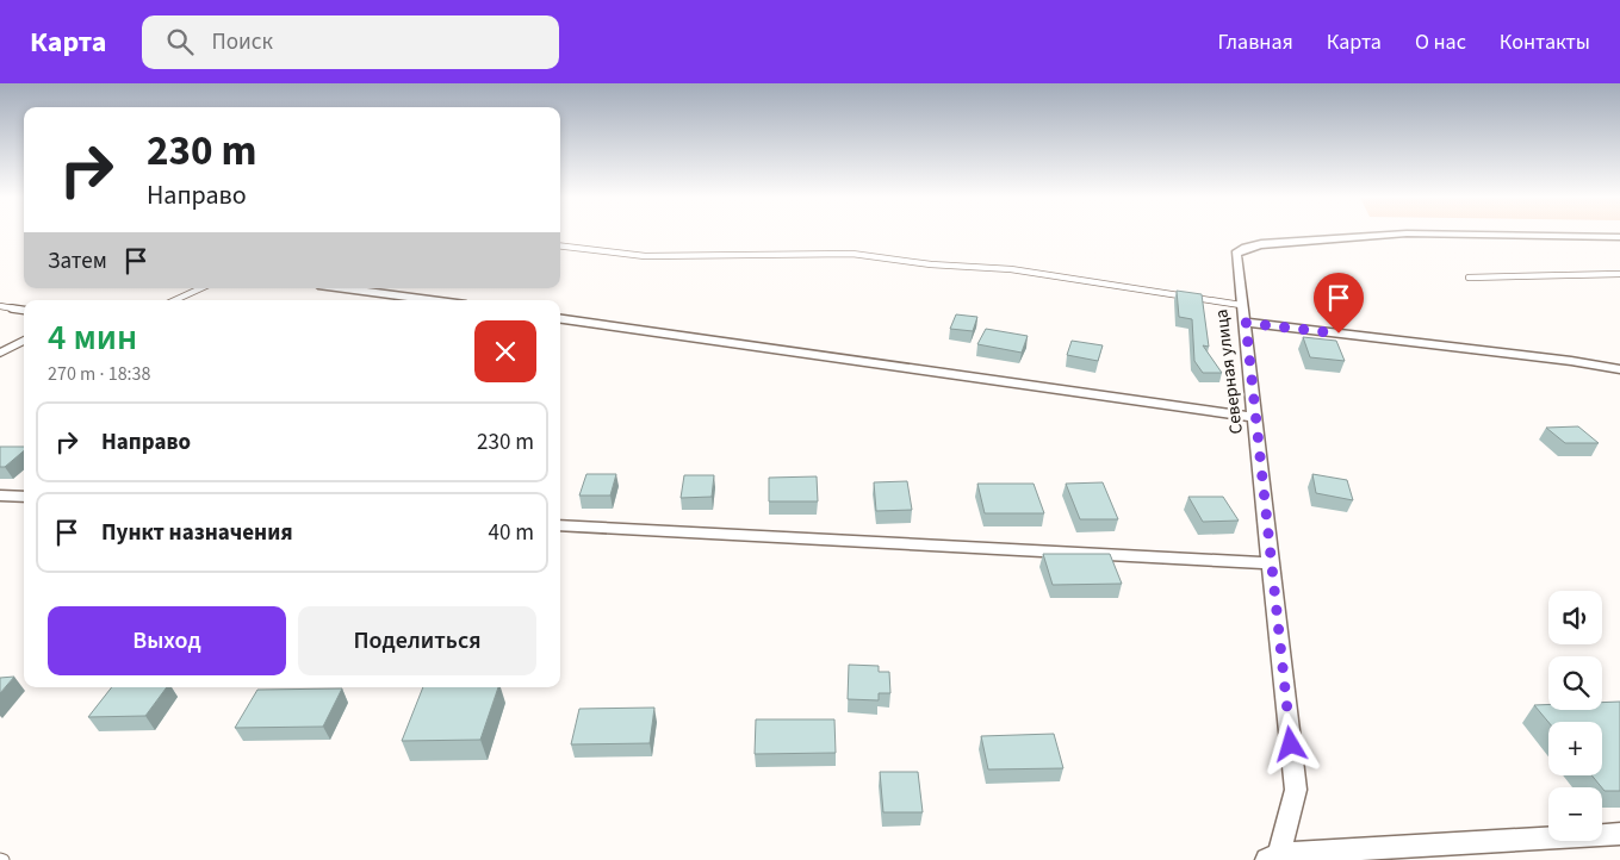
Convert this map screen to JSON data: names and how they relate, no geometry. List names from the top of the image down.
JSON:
{
  "streets": {
    "street": ["Северная улица"]
  },
  "page": {
    "header": "Карта",
    "search": "Поиск",
    "nav": [
      "Главная",
      "Карта",
      "О нас",
      "Контакты"
    ],
    "turn": ["230 m", "Направо"],
    "then": "Затем",
    "heading": ["4 мин", "270 m · 18:38"],
    "list": [
      {
        "name": "Направо",
        "value": "230 m"
      },
      {
        "name": "Пункт назначения",
        "value": "40 m"
      }
    ],
    "map_buttons": ["+", "−"],
    "buttons": ["Выход", "Поделиться"]
  }
}
